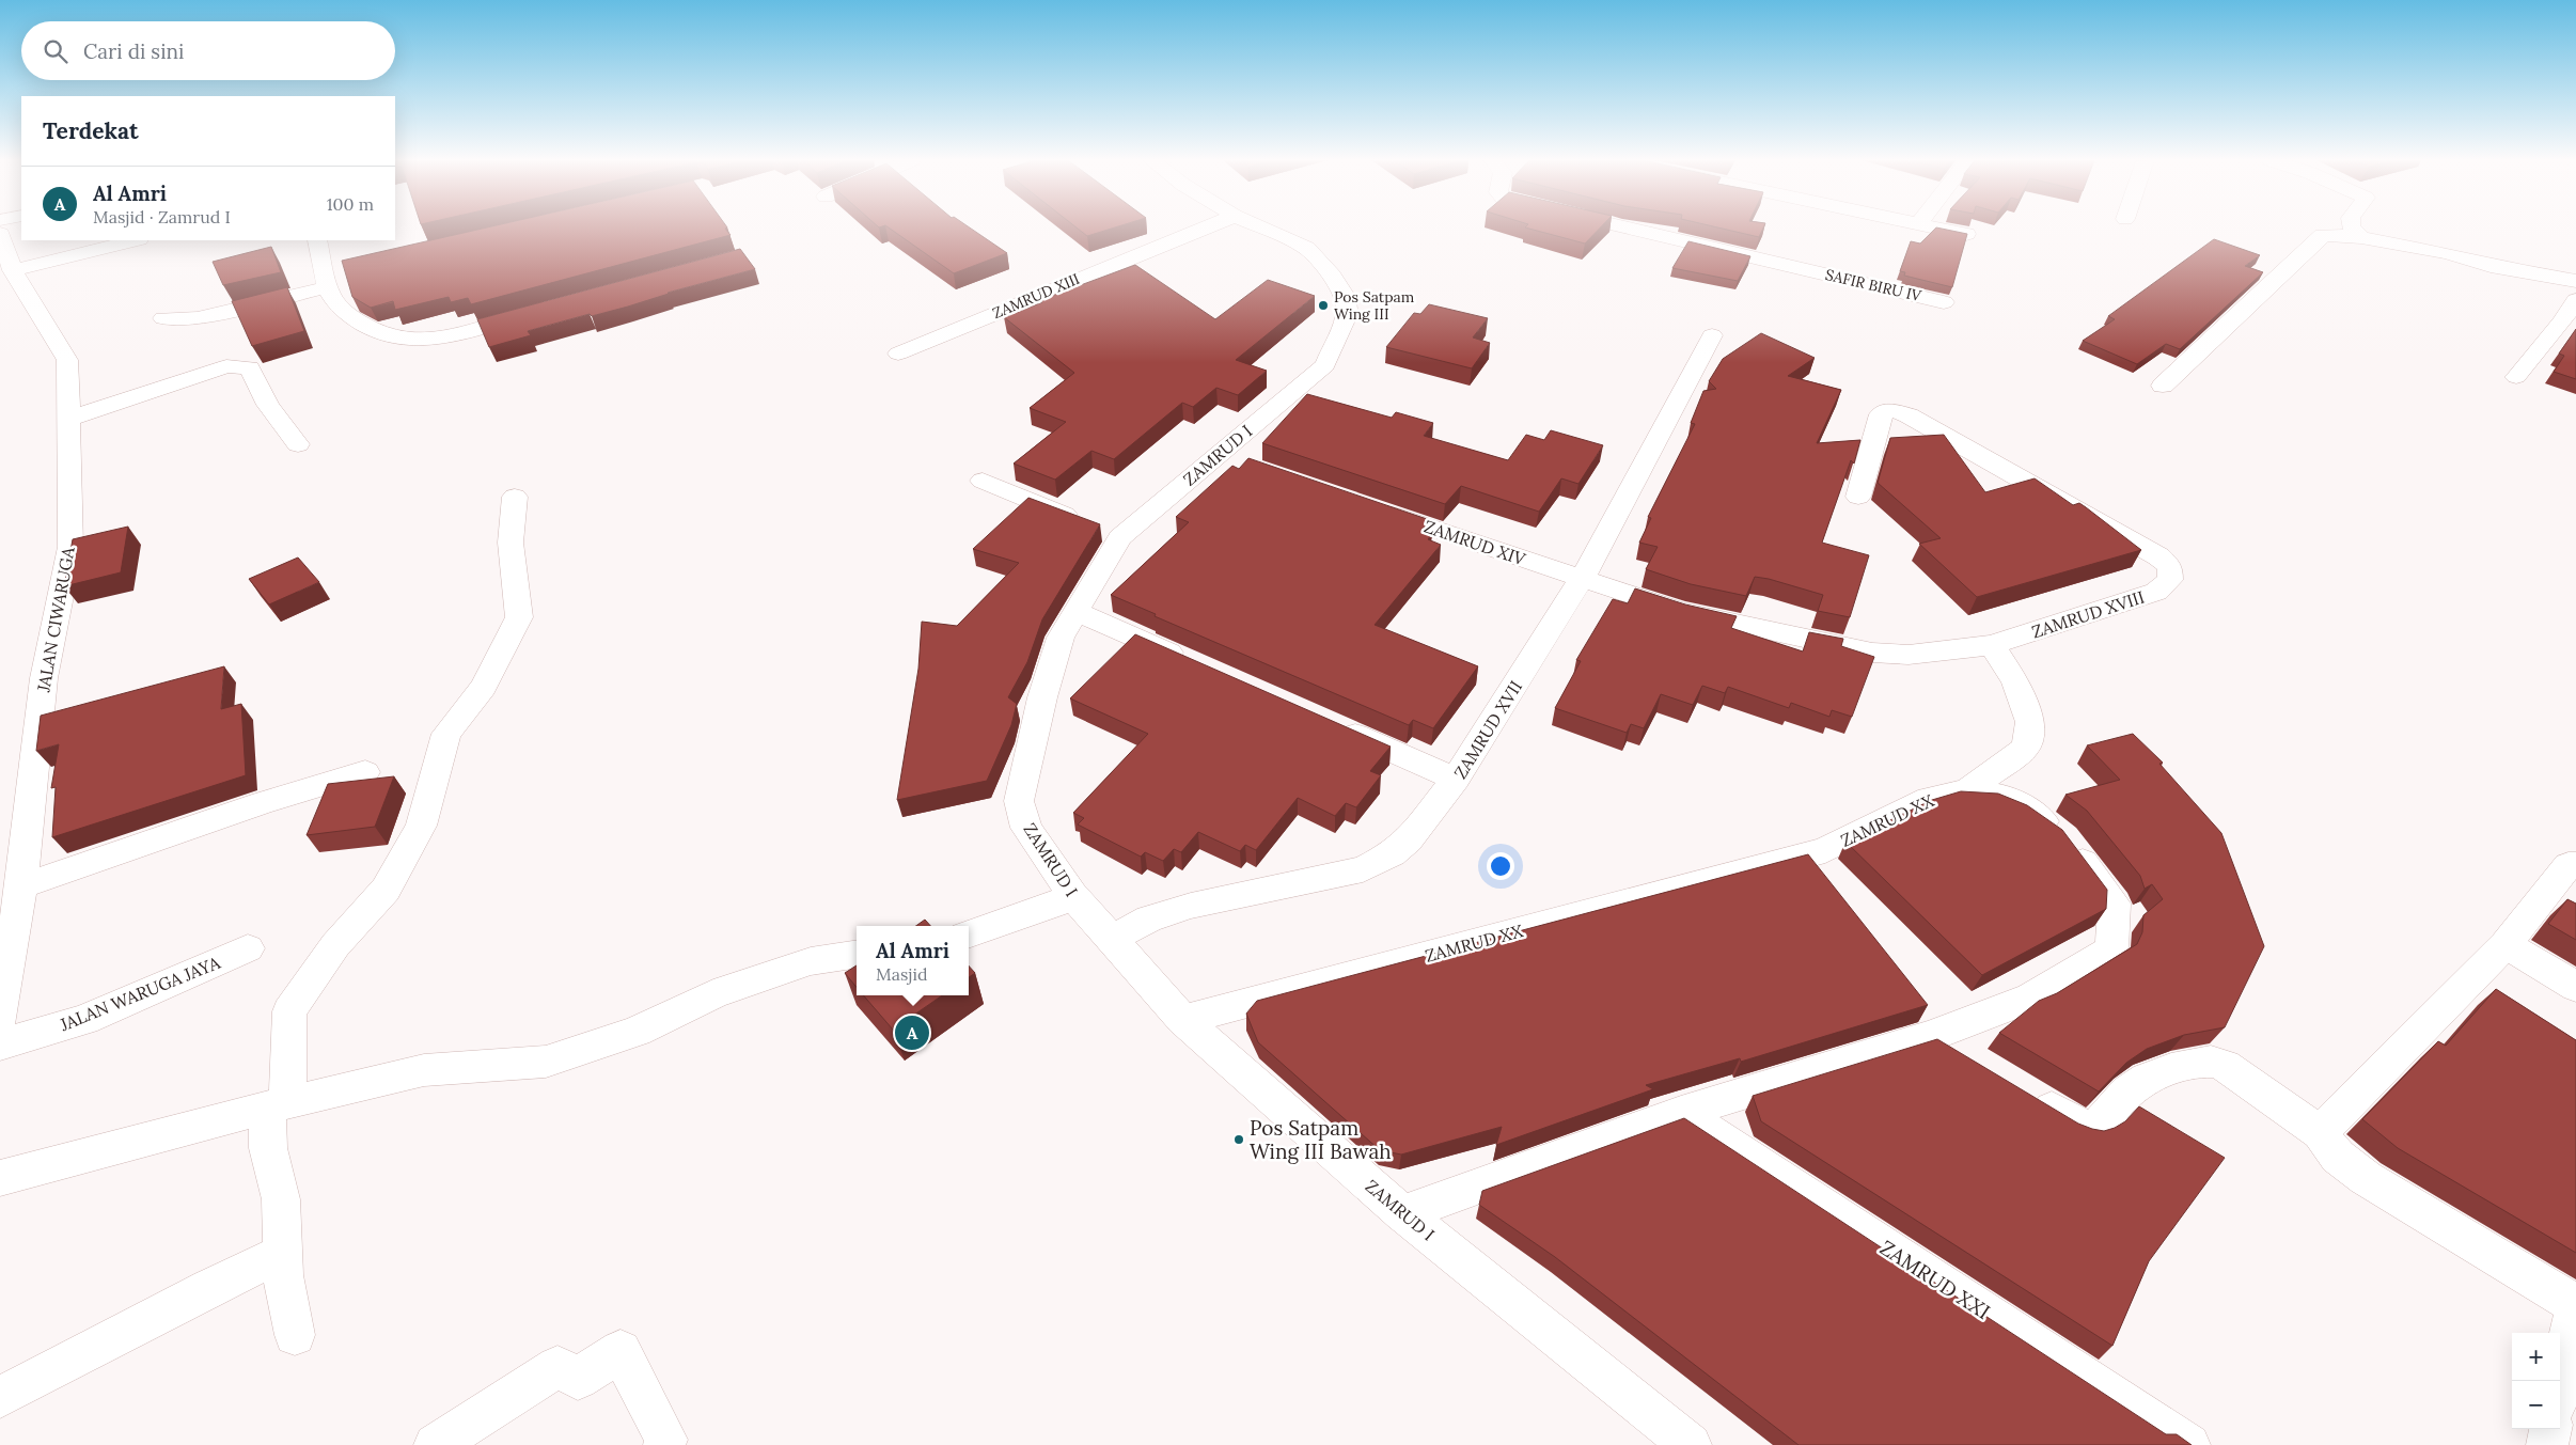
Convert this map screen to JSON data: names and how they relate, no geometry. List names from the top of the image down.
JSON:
{
  "streets": {
    "street": [
      "SAFIR BIRU IV",
      "ZAMRUD XIII",
      "ZAMRUD I",
      "ZAMRUD XIV",
      "ZAMRUD XVIII",
      "JALAN CIWARUGA",
      "ZAMRUD XVII",
      "ZAMRUD XX",
      "JALAN WARUGA JAYA",
      "ZAMRUD XXI"
    ]
  },
  "crossings": [
    ["ZAMRUD I", "ZAMRUD XVII"],
    ["ZAMRUD I", "ZAMRUD XX"],
    ["ZAMRUD XIV", "ZAMRUD XVIII"],
    ["ZAMRUD XIV", "ZAMRUD XVII"],
    ["ZAMRUD XVIII", "ZAMRUD XVII"],
    ["ZAMRUD XX", "ZAMRUD XXI"]
  ],
  "places": ["Pos Satpam Wing III", "Pos Satpam Wing III Bawah"],
  "page": {
    "search": "Cari di sini",
    "heading": "Terdekat",
    "list": [
      {
        "mark": "A",
        "name": "Al Amri",
        "note": "Masjid · Zamrud I",
        "value": "100 m"
      }
    ],
    "popup": ["Al Amri", "Masjid"],
    "pins": "A",
    "map_buttons": ["+", "−"]
  }
}
